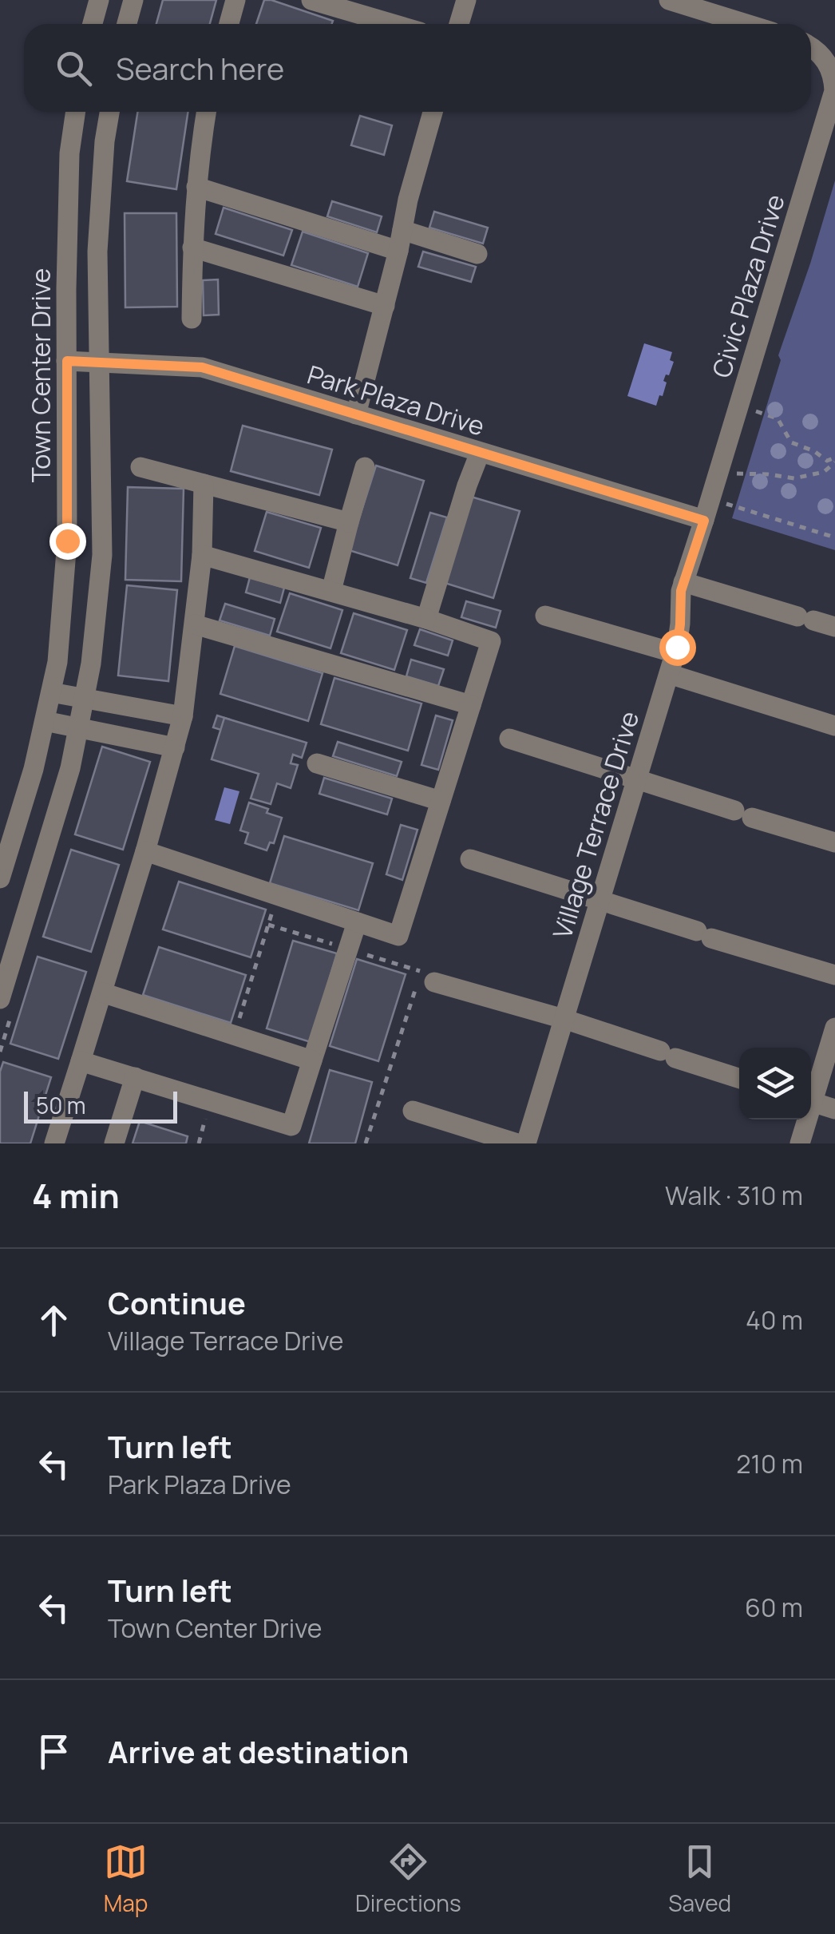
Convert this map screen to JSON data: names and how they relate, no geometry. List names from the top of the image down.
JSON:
{
  "streets": {
    "street": [
      "Civic Plaza Drive",
      "Town Center Drive",
      "Park Plaza Drive",
      "Village Terrace Drive"
    ]
  },
  "crossings": [
    ["Civic Plaza Drive", "Park Plaza Drive"],
    ["Civic Plaza Drive", "Village Terrace Drive"],
    ["Town Center Drive", "Park Plaza Drive"],
    ["Park Plaza Drive", "Village Terrace Drive"]
  ],
  "scale_bar": "50 m",
  "page": {
    "search": "Search here",
    "scale": "50 m",
    "heading": ["4 min", "Walk · 310 m"],
    "list": [
      ["Continue", "Village Terrace Drive", "40 m"],
      ["Turn left", "Park Plaza Drive", "210 m"],
      ["Turn left", "Town Center Drive", "60 m"],
      "Arrive at destination"
    ],
    "nav": ["Map", "Directions", "Saved"]
  }
}
